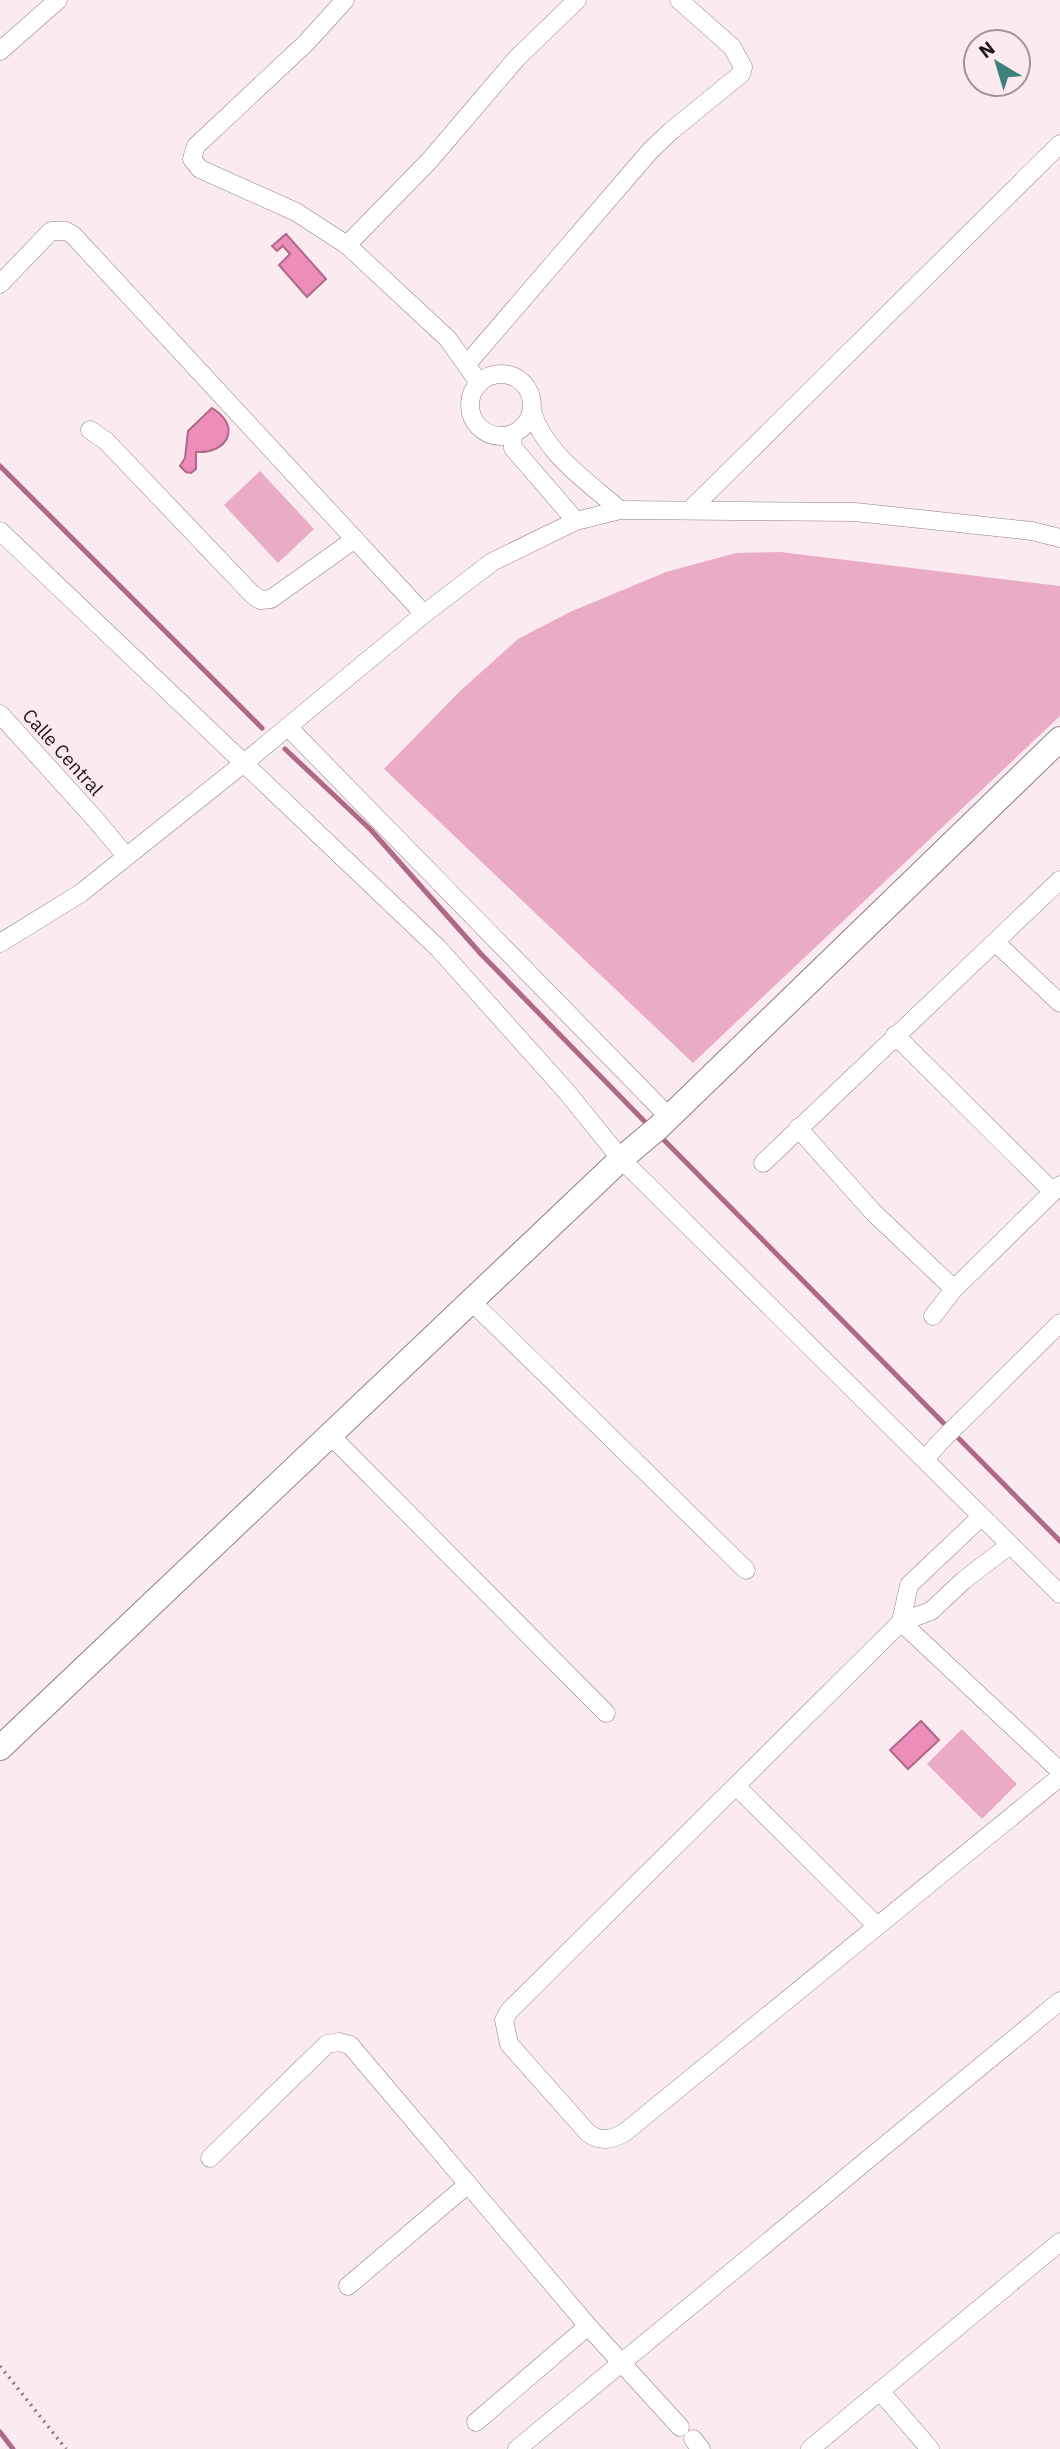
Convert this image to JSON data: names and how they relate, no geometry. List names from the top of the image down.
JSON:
{
  "streets": {
    "street": ["Calle Central"]
  },
  "north": "top left"
}
